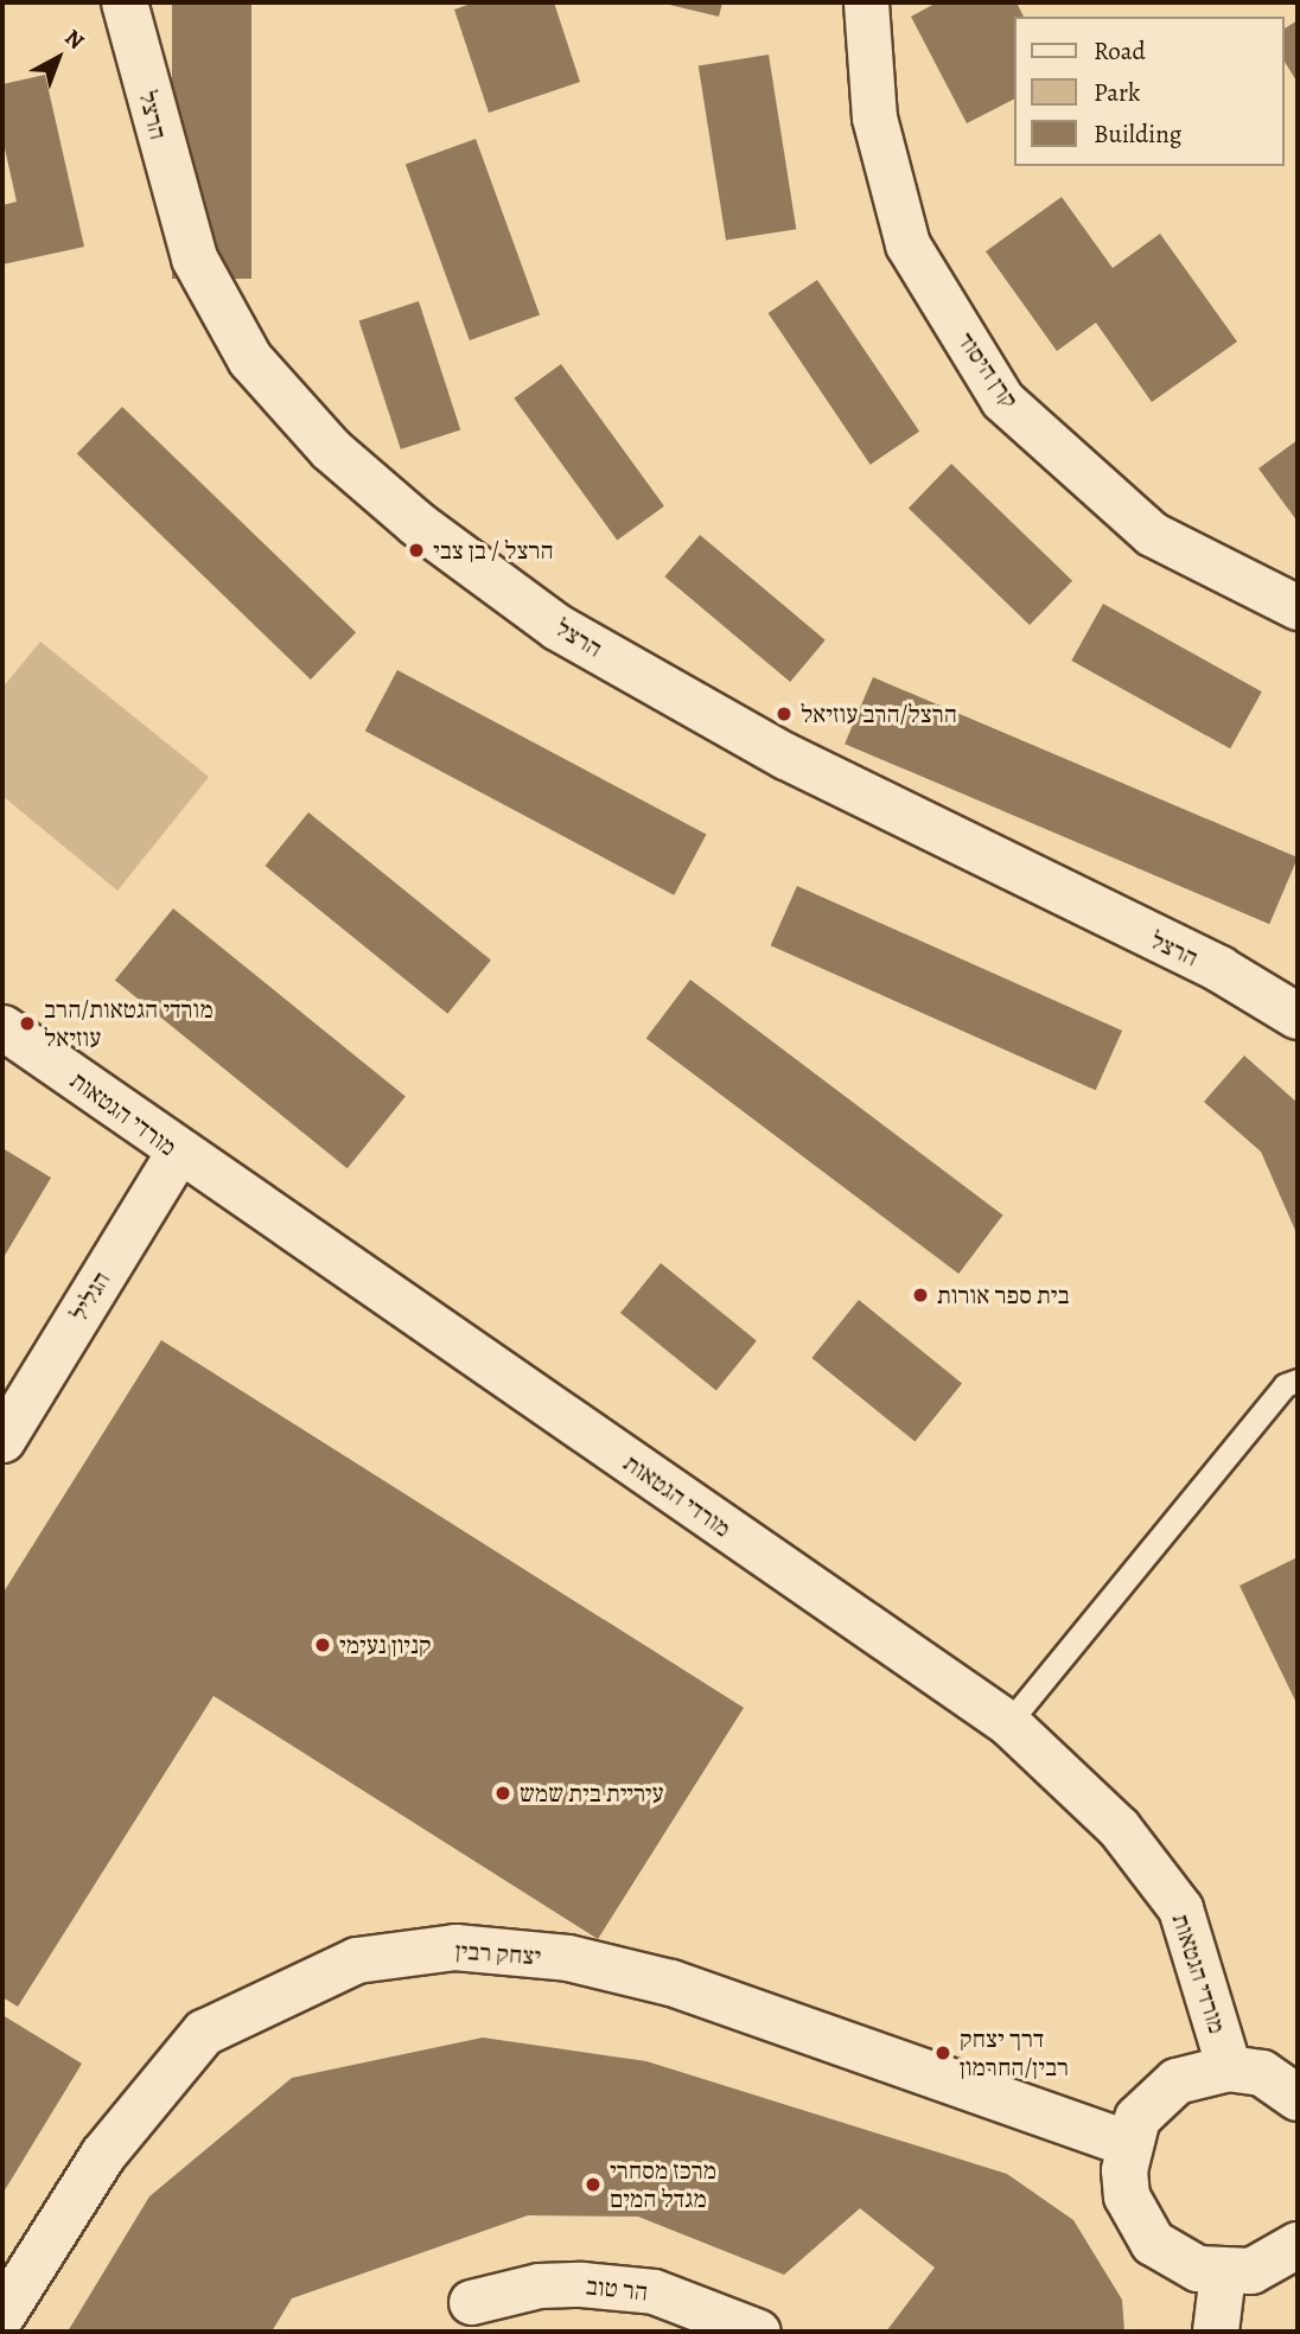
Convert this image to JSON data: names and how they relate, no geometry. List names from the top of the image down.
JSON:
{
  "streets": {
    "street": [
      "הרצל",
      "קרן היסוד",
      "מורדי הגטאות",
      "הגליל",
      "יצחק רבין",
      "הר טוב"
    ]
  },
  "crossings": [
    ["מורדי הגטאות", "הגליל"]
  ],
  "places": [
    "הרצל / בן צבי",
    "הרצל/הרב עוזיאל",
    "מורדי הגטאות/הרב עוזיאל",
    "בית ספר אורות",
    "קניון נעימי",
    "עיריית בית שמש",
    "דרך יצחק רבין/החרמון",
    "מרכז מסחרי מגדל המים"
  ],
  "legend": ["Road", "Park", "Building"],
  "north": "top right"
}
